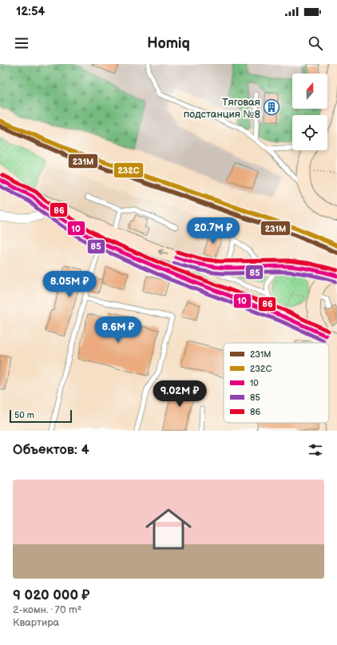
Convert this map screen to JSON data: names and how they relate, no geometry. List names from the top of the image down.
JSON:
{
  "places": {
    "building": ["Тяговая подстанция №8"]
  },
  "lines": [
    "transit line 232C",
    "transit line 231М",
    "transit line 86",
    "transit line 10",
    "transit line 85"
  ],
  "legend": [
    "231М",
    "232C",
    "10",
    "85",
    "86"
  ],
  "scale_bar": "50 m",
  "north": "top",
  "page": {
    "status": "12:54",
    "header": "Homiq",
    "price": [
      "20.7M ₽",
      "8.05M ₽",
      "8.6M ₽",
      "9.02M ₽"
    ],
    "scale": "50 m",
    "heading": "Объектов: 4",
    "list": [
      {
        "name": "9 020 000 ₽",
        "note": "2-комн. · 70 m² · Квартира"
      }
    ]
  }
}
